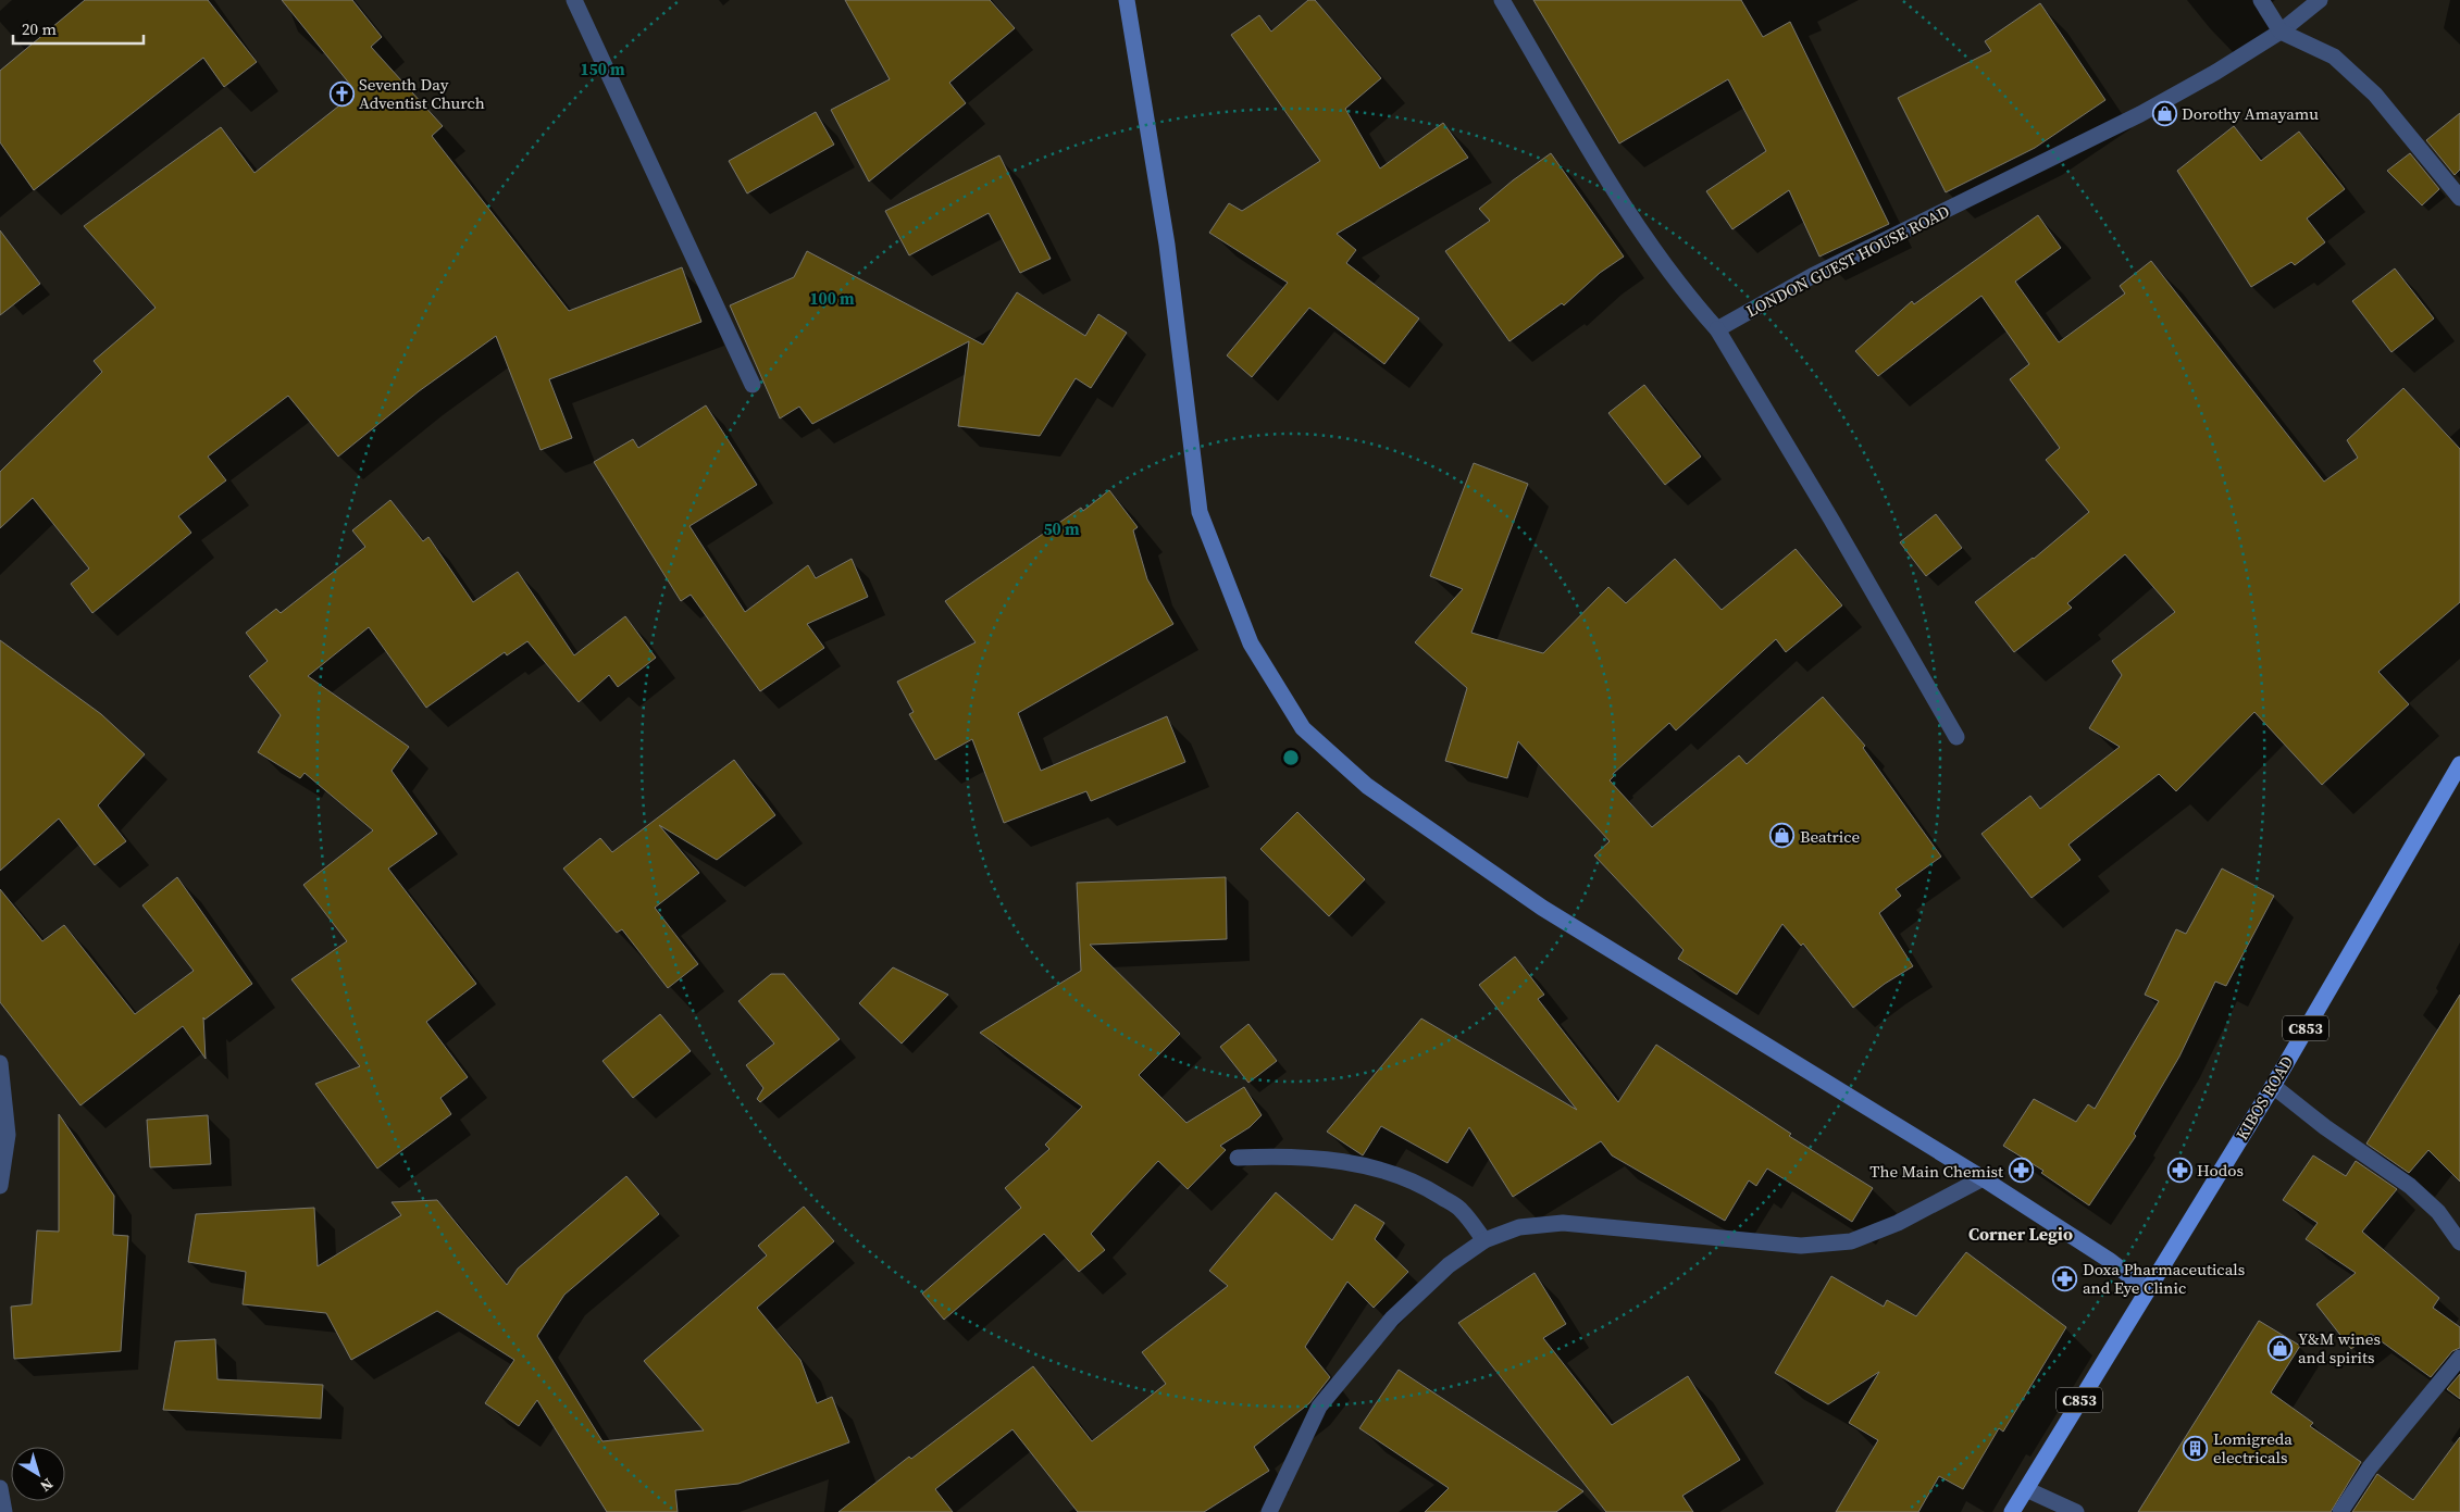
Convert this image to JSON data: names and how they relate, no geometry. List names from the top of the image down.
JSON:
{
  "streets": {
    "main road": ["C853", "KIBOS ROAD"],
    "street": ["LONDON GUEST HOUSE ROAD"]
  },
  "districts": ["Corner Legio"],
  "places": {
    "church": ["Seventh Day Adventist Church"],
    "shop": ["Dorothy Amayamu", "Beatrice", "Y&M wines and spirits"],
    "pharmacy": ["Hodos", "The Main Chemist", "Doxa Pharmaceuticals and Eye Clinic"],
    "building": ["Lomigreda electricals"]
  },
  "scale_bar": "20 m",
  "north": "bottom right",
  "rings": ["150 m", "100 m", "50 m"]
}
